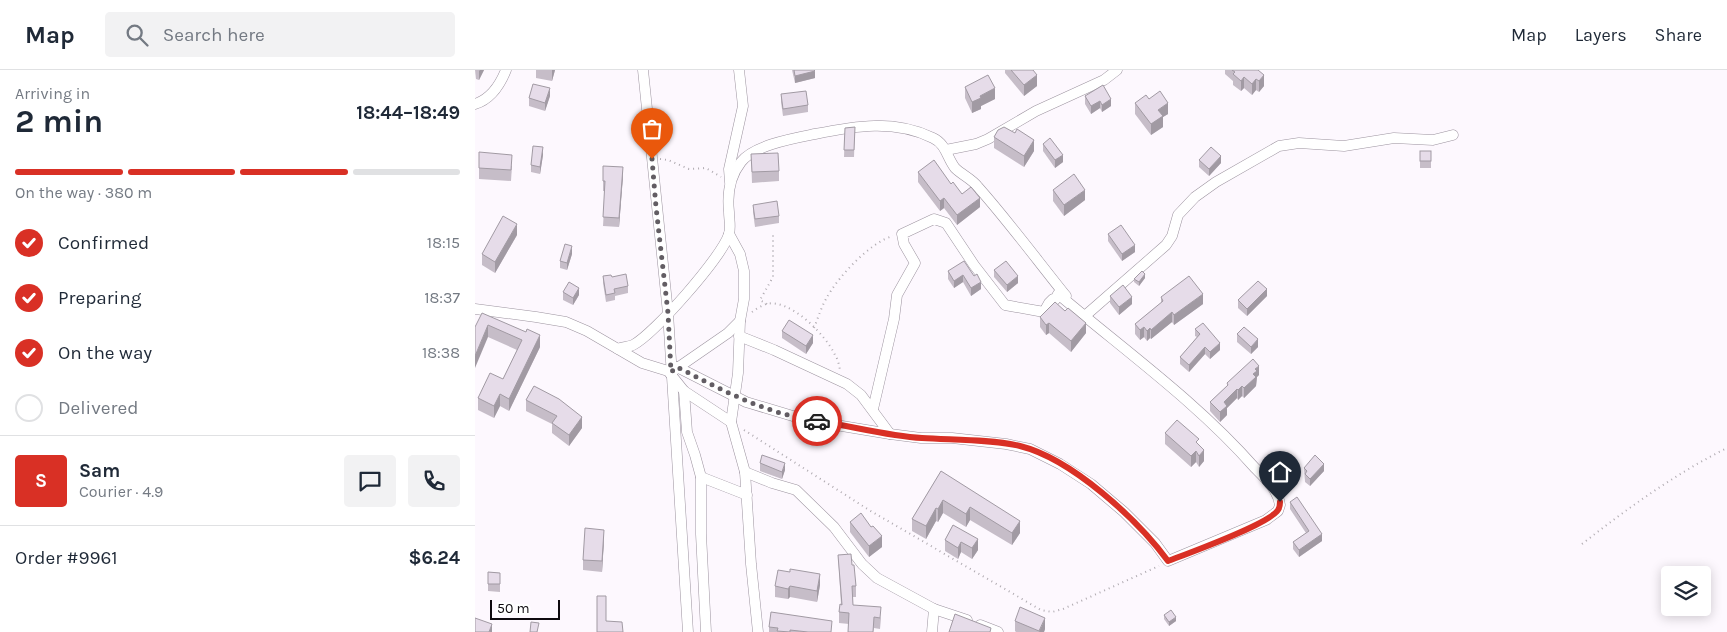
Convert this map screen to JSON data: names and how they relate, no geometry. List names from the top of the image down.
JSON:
{
  "scale_bar": "50 m",
  "page": {
    "header": "Map",
    "search": "Search here",
    "nav": ["Map", "Layers", "Share"],
    "heading": ["2 min", "Arriving in", "18:44–18:49"],
    "panel": [
      "Sam",
      "Courier · 4.9",
      "Order #9961",
      "$6.24"
    ],
    "bar": "On the way · 380 m",
    "list": [
      ["Confirmed", "18:15"],
      ["Preparing", "18:37"],
      ["On the way", "18:38"],
      "Delivered"
    ],
    "round": "S",
    "scale": "50 m"
  }
}
